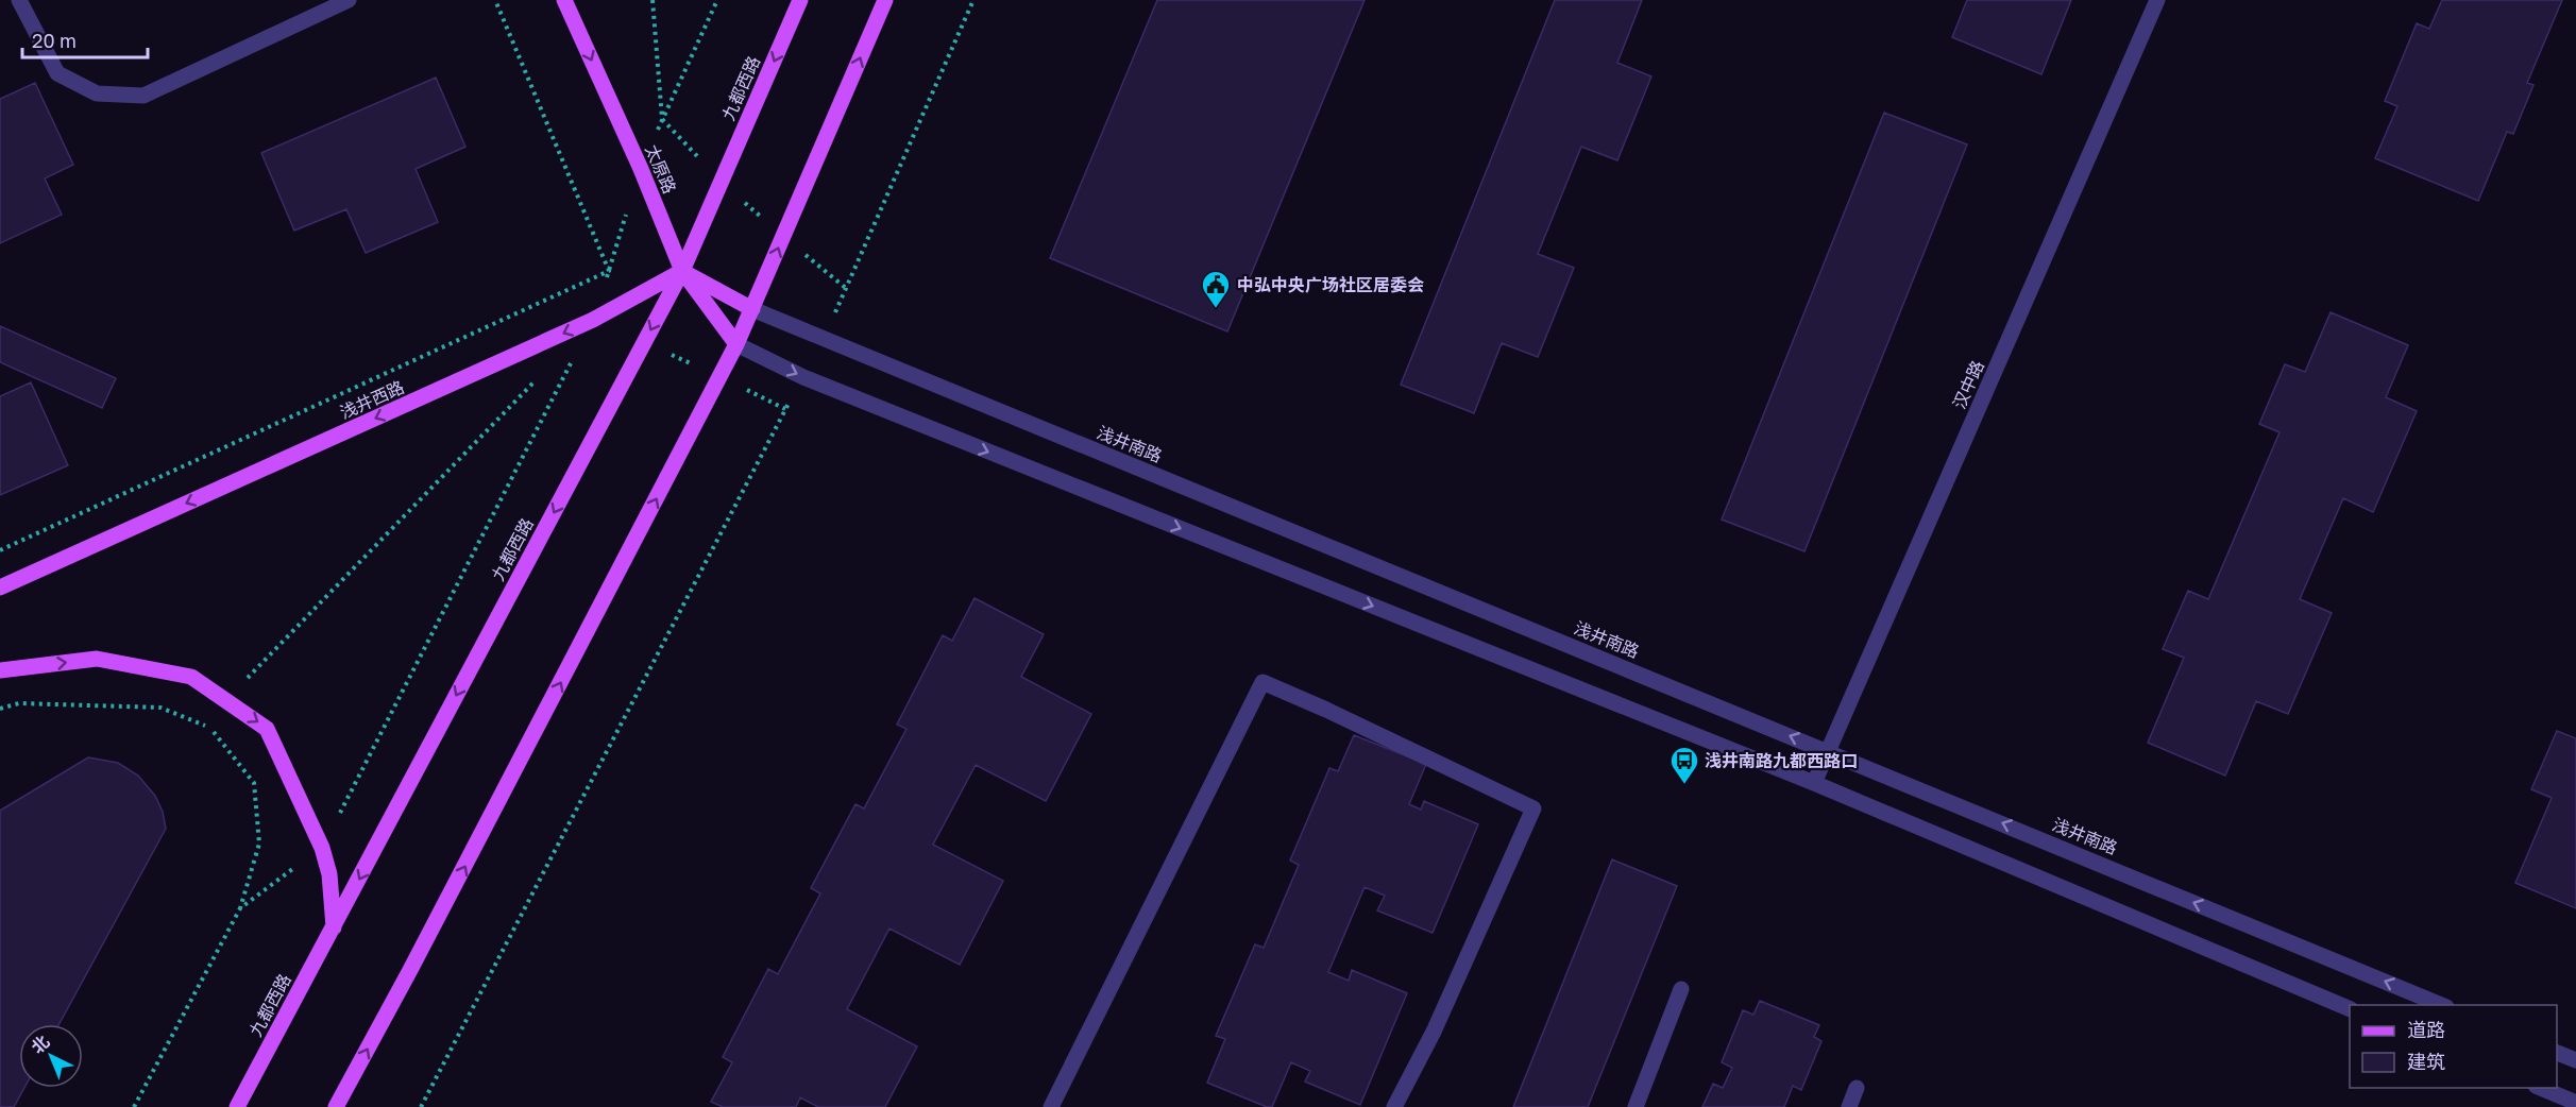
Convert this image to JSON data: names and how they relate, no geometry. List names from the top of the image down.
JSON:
{
  "streets": {
    "main road": ["九都西路", "太原路", "浅井西路"],
    "street": ["汉中路", "浅井南路"]
  },
  "crossings": [
    ["九都西路", "太原路"],
    ["九都西路", "浅井西路"],
    ["太原路", "浅井西路"],
    ["汉中路", "浅井南路"]
  ],
  "one_way": ["太原路", "浅井西路"],
  "places": {
    "public building": ["中弘中央广场社区居委会"],
    "bus stop": ["浅井南路九都西路口"]
  },
  "legend": ["道路", "建筑"],
  "scale_bar": "20 m",
  "north": "top left"
}
